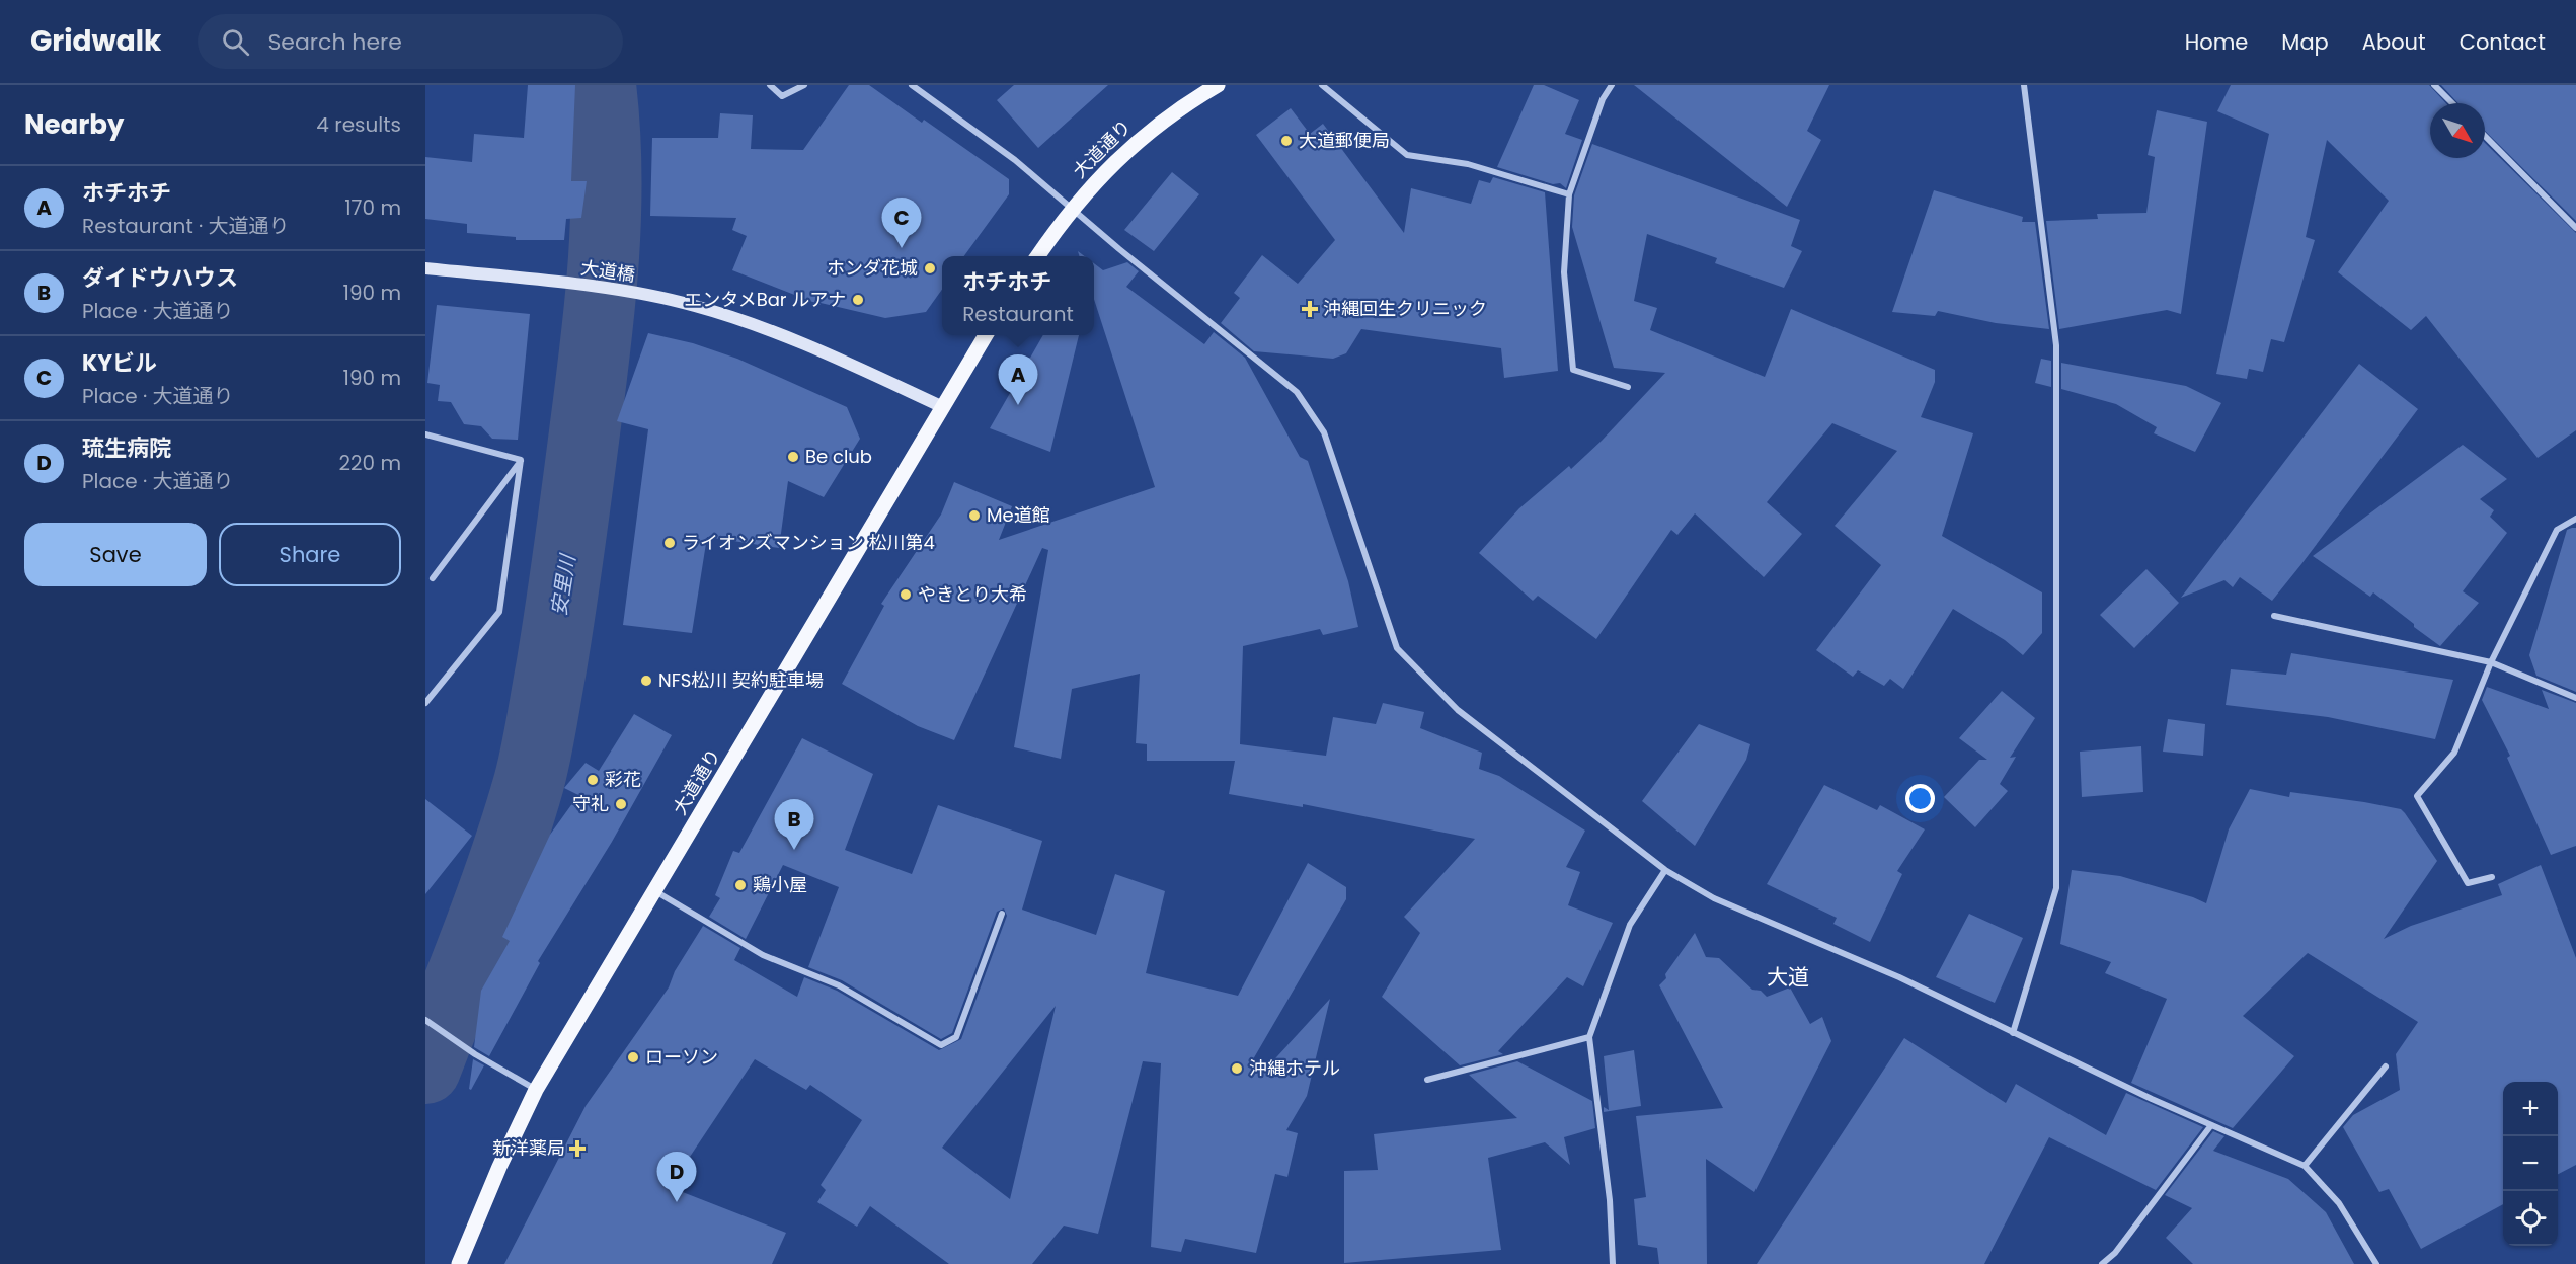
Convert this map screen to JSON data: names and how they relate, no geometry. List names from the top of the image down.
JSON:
{
  "streets": {
    "main road": ["大道通り"],
    "street": ["大道橋"]
  },
  "crossings": [
    ["大道通り", "大道橋"]
  ],
  "districts": ["大道"],
  "water": ["安里川"],
  "places": {
    "other": [
      "大道郵便局",
      "ホンダ花城",
      "エンタメBar ルアナ",
      "Be club",
      "Me道館",
      "ライオンズマンション 松川第4",
      "やきとり大希",
      "NFS松川 契約駐車場",
      "彩花",
      "守礼",
      "鶏小屋",
      "ローソン",
      "沖縄ホテル"
    ],
    "health": ["沖縄回生クリニック", "新洋薬局"]
  },
  "north": "bottom right",
  "page": {
    "header": "Gridwalk",
    "search": "Search here",
    "nav": [
      "Home",
      "Map",
      "About",
      "Contact"
    ],
    "heading": ["Nearby", "4 results"],
    "list": [
      {
        "mark": "A",
        "name": "ホチホチ",
        "note": "Restaurant · 大道通り",
        "value": "170 m"
      },
      {
        "mark": "B",
        "name": "ダイドウハウス",
        "note": "Place · 大道通り",
        "value": "190 m"
      },
      {
        "mark": "C",
        "name": "KYビル",
        "note": "Place · 大道通り",
        "value": "190 m"
      },
      {
        "mark": "D",
        "name": "琉生病院",
        "note": "Place · 大道通り",
        "value": "220 m"
      }
    ],
    "pins": [
      "C",
      "A",
      "B",
      "D"
    ],
    "popup": ["ホチホチ", "Restaurant"],
    "buttons": ["Save", "Share"],
    "map_buttons": ["+", "−"]
  }
}
